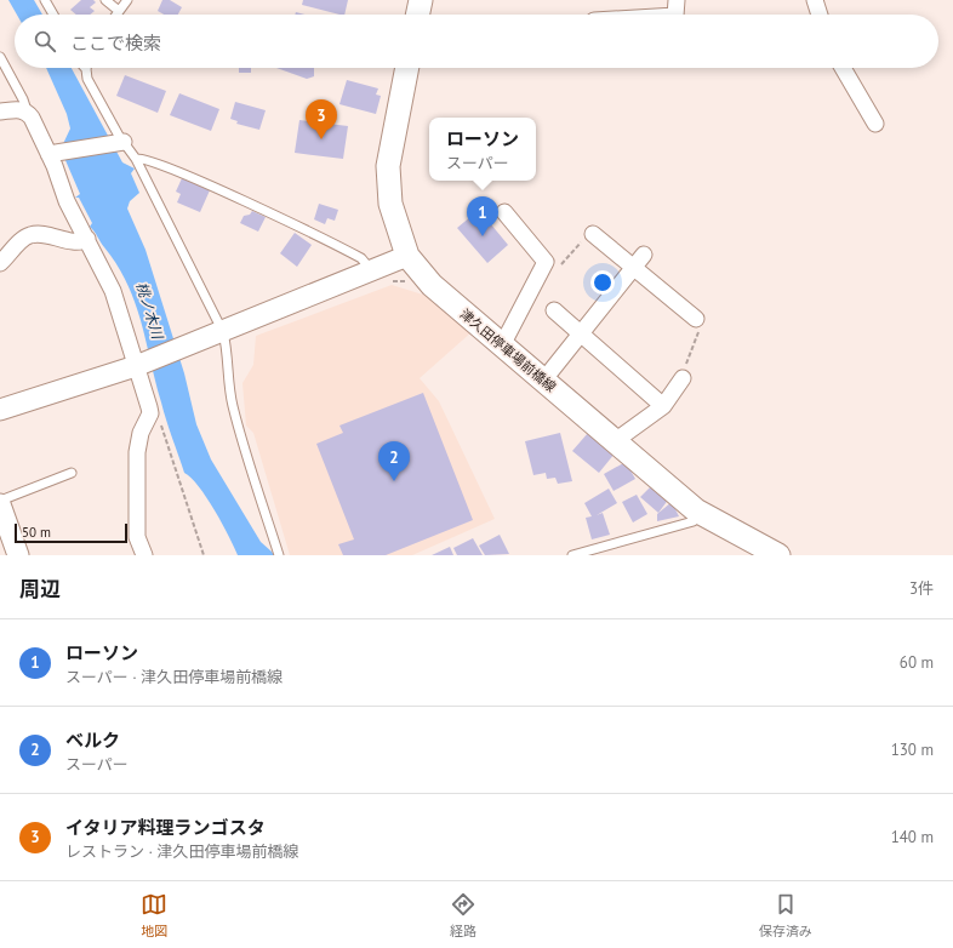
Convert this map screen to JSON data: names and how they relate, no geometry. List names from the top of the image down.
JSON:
{
  "streets": {
    "main road": ["津久田停車場前橋線"]
  },
  "water": ["桃ノ木川"],
  "scale_bar": "50 m",
  "page": {
    "search": "ここで検索",
    "pins": ["3", "1", "2"],
    "popup": ["ローソン", "スーパー"],
    "scale": "50 m",
    "heading": ["周辺", "3件"],
    "list": [
      {
        "mark": "1",
        "name": "ローソン",
        "note": "スーパー · 津久田停車場前橋線",
        "value": "60 m"
      },
      {
        "mark": "2",
        "name": "ベルク",
        "note": "スーパー",
        "value": "130 m"
      },
      {
        "mark": "3",
        "name": "イタリア料理ランゴスタ",
        "note": "レストラン · 津久田停車場前橋線",
        "value": "140 m"
      }
    ],
    "nav": ["地図", "経路", "保存済み"]
  }
}
